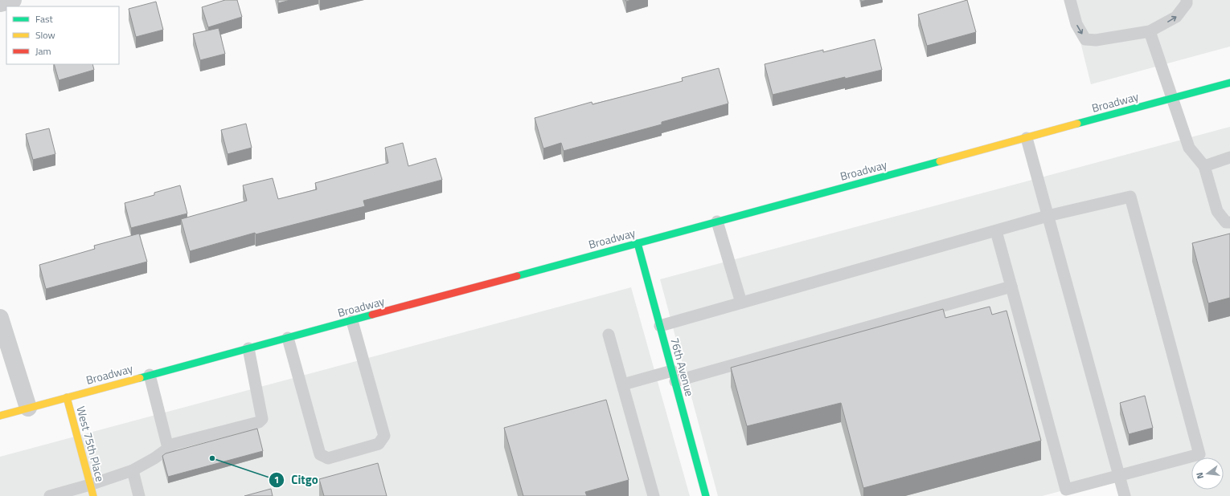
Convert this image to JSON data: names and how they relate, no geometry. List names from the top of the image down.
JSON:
{
  "streets": {
    "main road": ["Broadway", "76th Avenue", "West 75th Place"]
  },
  "crossings": [
    ["Broadway", "76th Avenue"],
    ["Broadway", "West 75th Place"]
  ],
  "places": ["Citgo"],
  "legend": ["Fast", "Slow", "Jam"],
  "north": "left"
}
